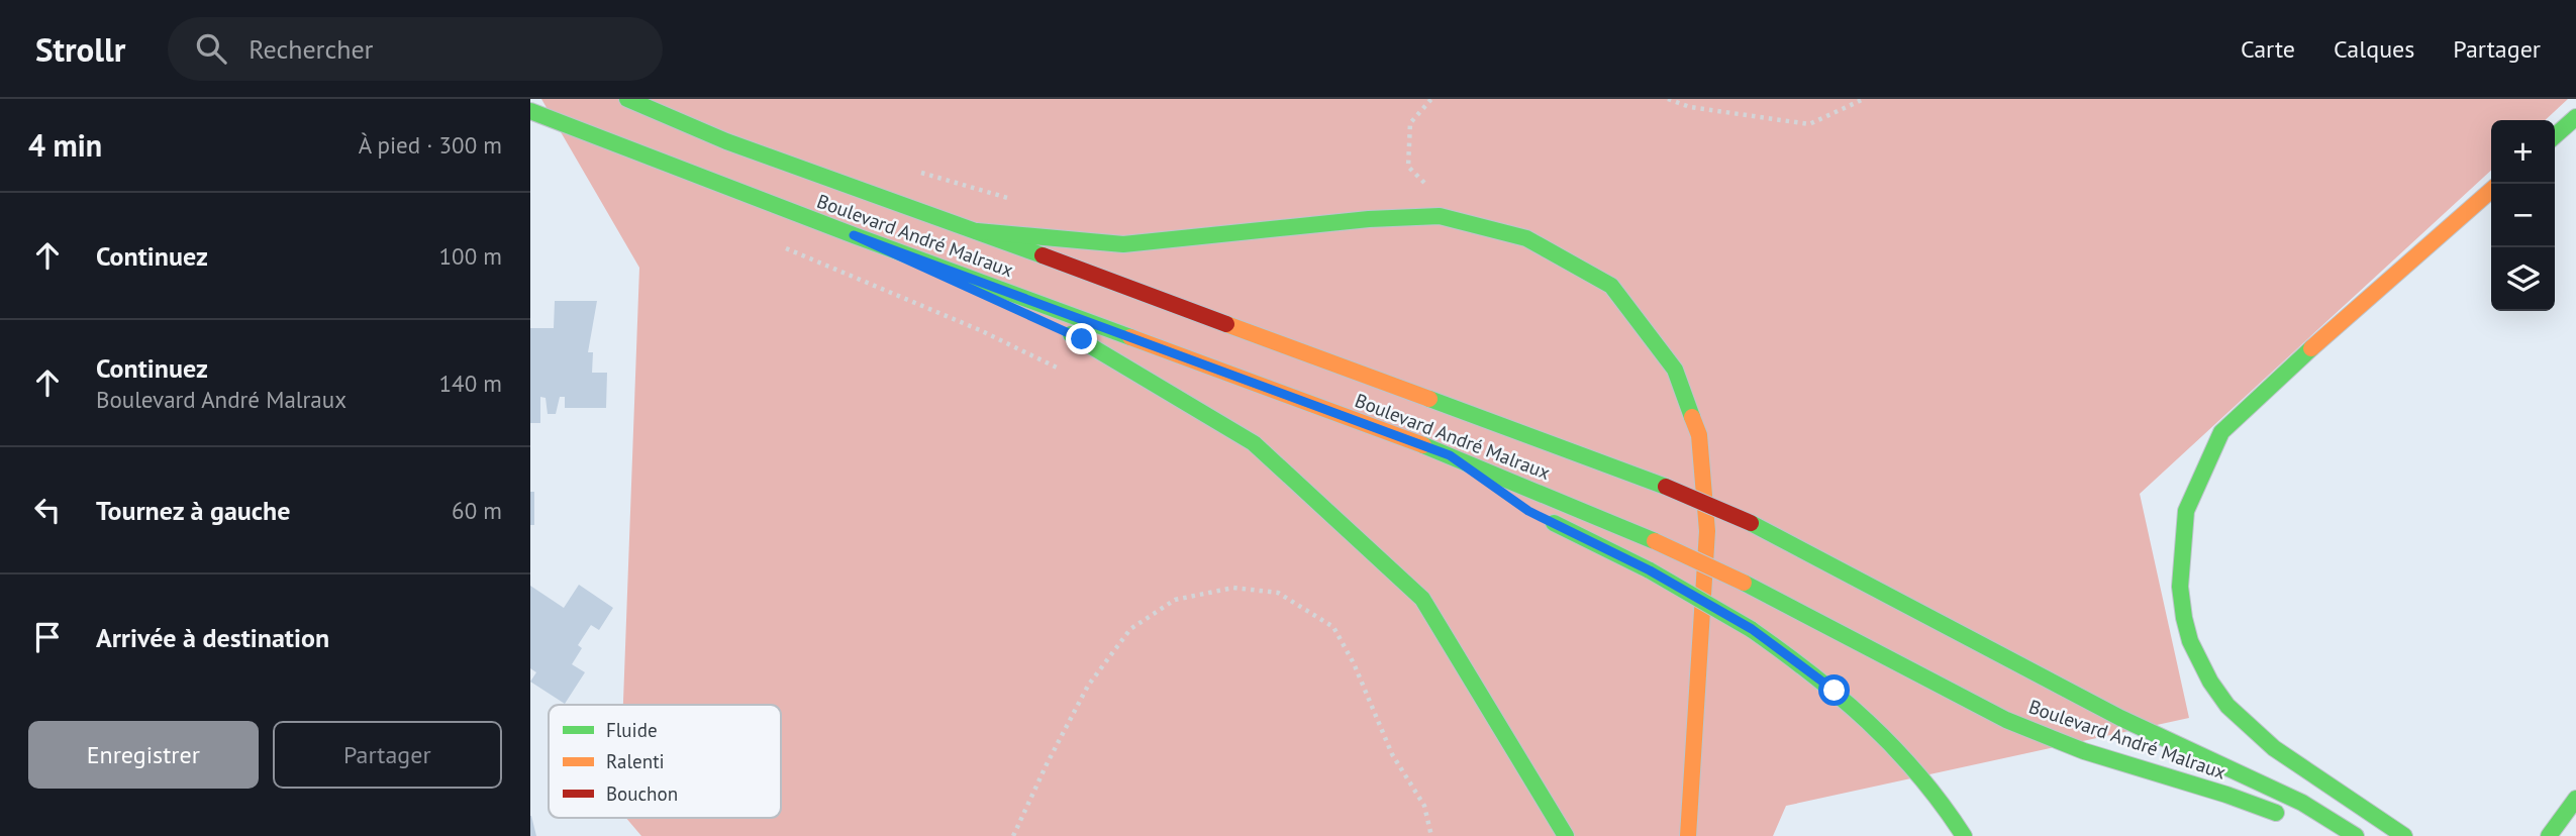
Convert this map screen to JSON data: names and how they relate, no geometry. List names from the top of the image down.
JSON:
{
  "streets": {
    "street": ["Boulevard André Malraux"]
  },
  "legend": ["Fluide", "Ralenti", "Bouchon"],
  "page": {
    "header": "Strollr",
    "search": "Rechercher",
    "nav": ["Carte", "Calques", "Partager"],
    "heading": ["4 min", "À pied · 300 m"],
    "map_buttons": ["+", "−"],
    "list": [
      ["Continuez", "100 m"],
      ["Continuez", "Boulevard André Malraux", "140 m"],
      ["Tournez à gauche", "60 m"],
      "Arrivée à destination"
    ],
    "buttons": ["Enregistrer", "Partager"]
  }
}
